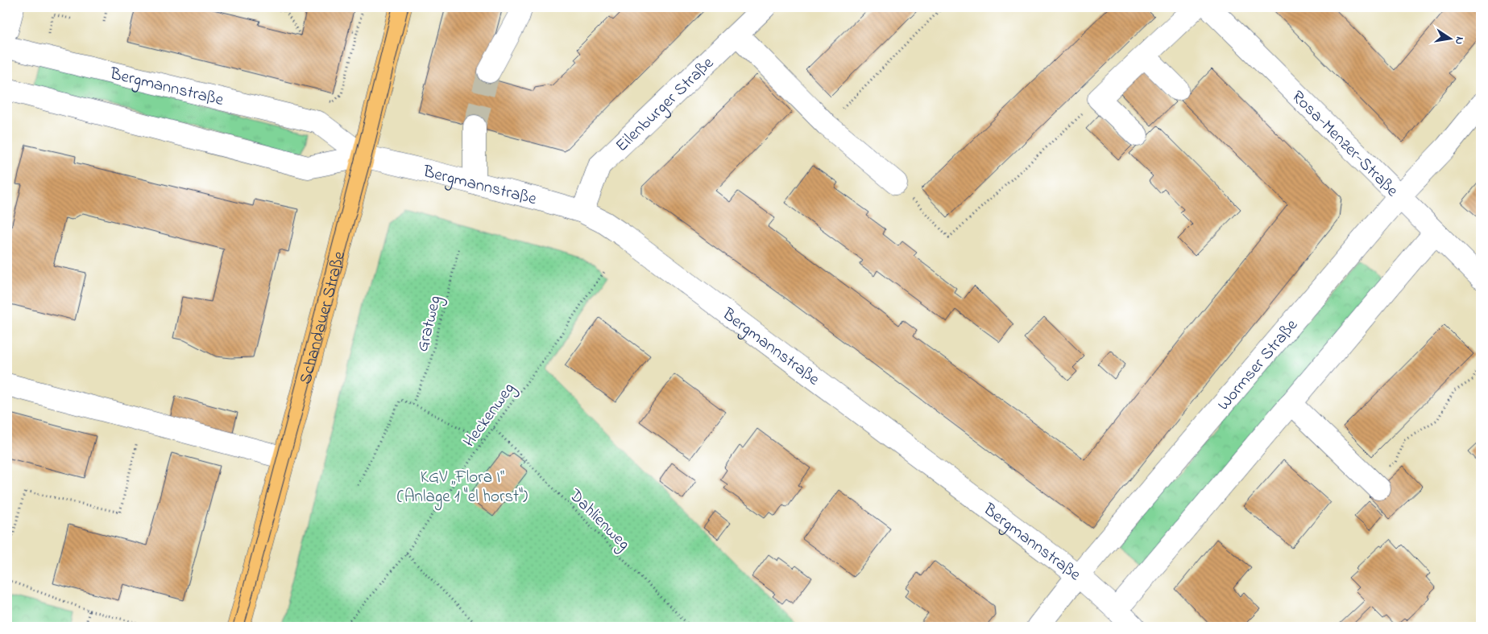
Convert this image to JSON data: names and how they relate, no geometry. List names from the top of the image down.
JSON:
{
  "streets": {
    "main road": ["Schandauer Straße"],
    "street": [
      "Bergmannstraße",
      "Eilenburger Straße",
      "Rosa-Menzer-Straße",
      "Wormser Straße"
    ],
    "path": ["Gratweg", "Heckenweg", "Dahlienweg"]
  },
  "crossings": [
    ["Bergmannstraße", "Eilenburger Straße"],
    ["Bergmannstraße", "Schandauer Straße"],
    ["Bergmannstraße", "Wormser Straße"],
    ["Rosa-Menzer-Straße", "Wormser Straße"],
    ["Heckenweg", "Dahlienweg"]
  ],
  "parks": ["KGV „Flora I“ (Anlage 1 \"el horst\")"],
  "north": "right"
}
